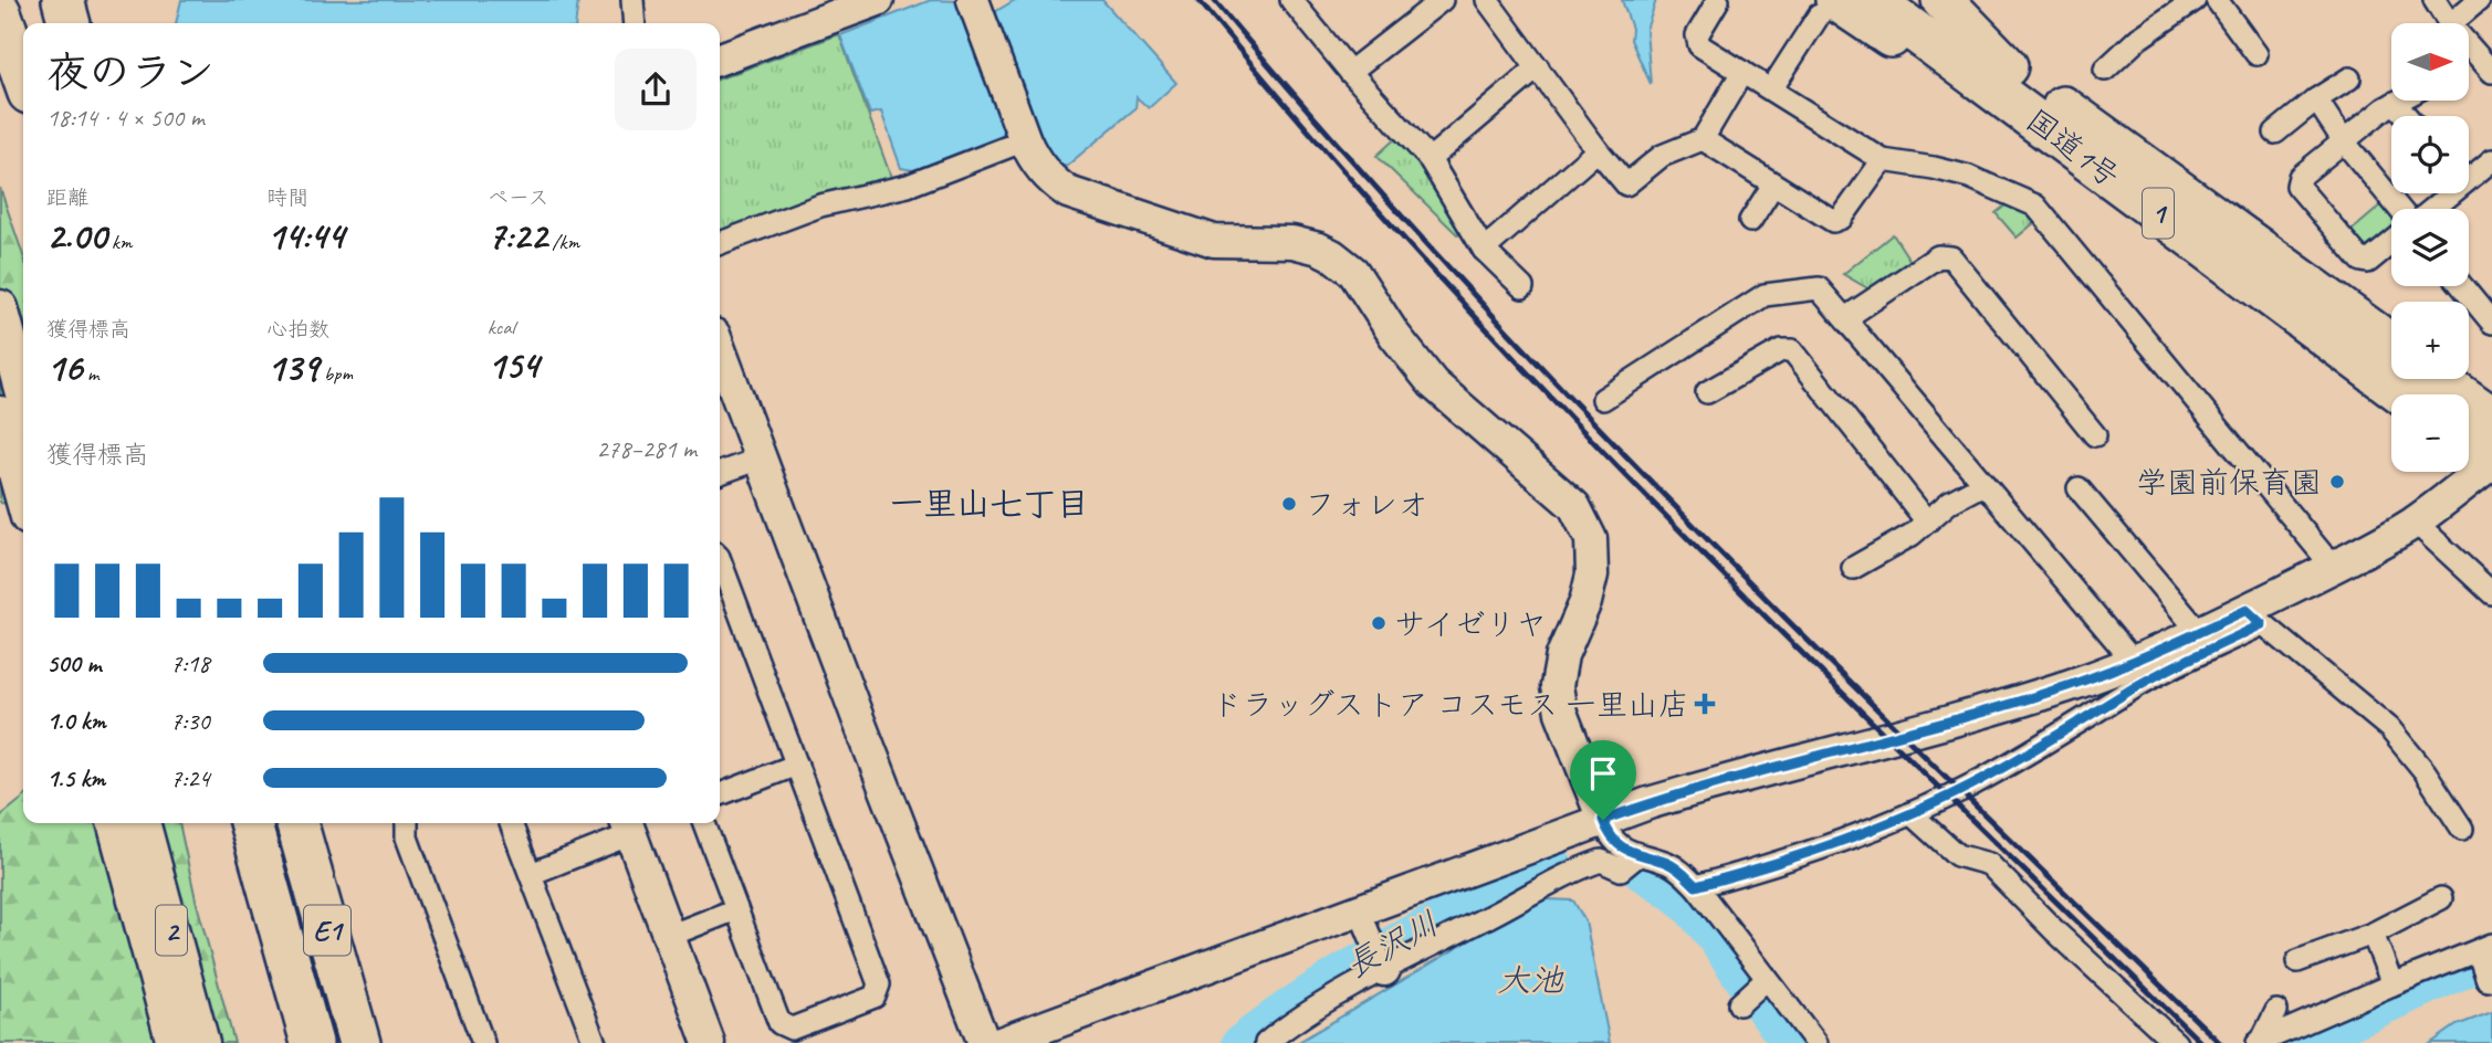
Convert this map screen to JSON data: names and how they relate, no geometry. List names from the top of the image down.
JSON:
{
  "streets": {
    "highway": ["国道1号", "1", "E1"],
    "main road": ["2"]
  },
  "districts": ["一里山七丁目"],
  "water": ["長沢川", "大池"],
  "places": {
    "other": ["学園前保育園", "フォレオ", "サイゼリヤ"],
    "health": ["ドラッグストア コスモス 一里山店"]
  },
  "north": "right",
  "page": {
    "map_buttons": ["+", "−"],
    "heading": ["夜のラン", "18:14 · 4 × 500 m"],
    "stats": [
      ["距離", "2.00 km"],
      ["時間", "14:44"],
      ["ペース", "7:22 /km"],
      ["獲得標高", "16 m"],
      ["心拍数", "139 bpm"],
      ["kcal", "154"]
    ],
    "chart": ["獲得標高", "278–281 m"],
    "list": [
      {
        "name": "500 m",
        "note": "7:18"
      },
      {
        "name": "1.0 km",
        "note": "7:30"
      },
      {
        "name": "1.5 km",
        "note": "7:24"
      }
    ]
  }
}
